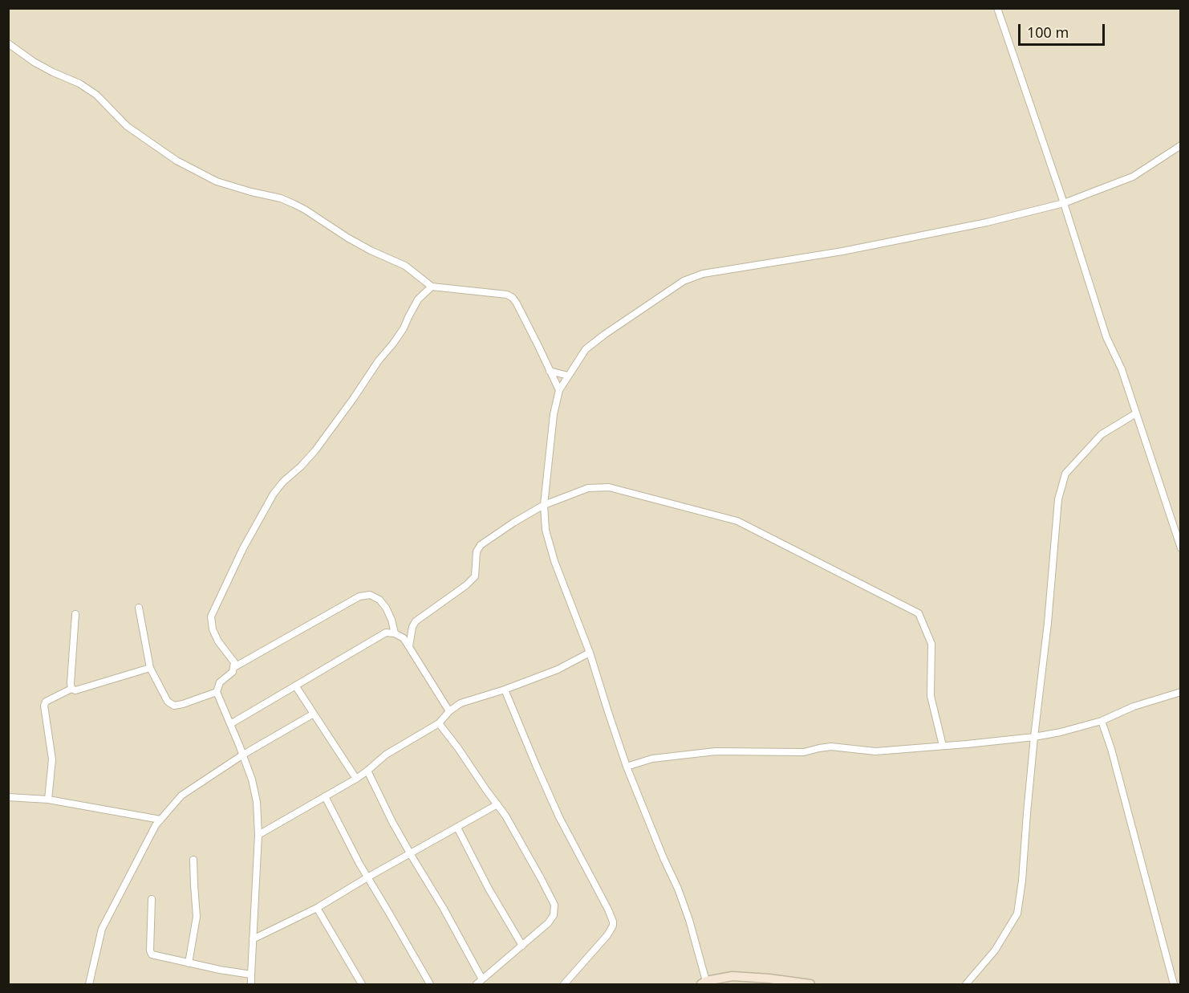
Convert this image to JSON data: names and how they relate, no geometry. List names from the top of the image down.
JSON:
{
  "scale_bar": "100 m"
}
